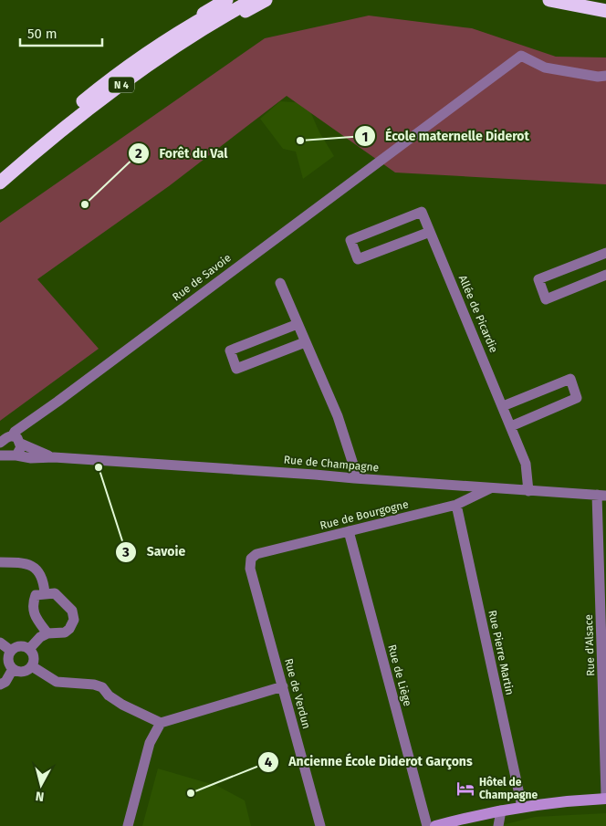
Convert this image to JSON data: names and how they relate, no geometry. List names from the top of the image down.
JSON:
{
  "streets": {
    "highway": ["N 4"],
    "street": [
      "Rue de Savoie",
      "Allée de Picardie",
      "Rue de Champagne",
      "Rue de Bourgogne",
      "Rue d'Alsace",
      "Rue Pierre Martin",
      "Rue de Liège",
      "Rue de Verdun"
    ]
  },
  "crossings": [
    ["Rue de Savoie", "Rue de Champagne"],
    ["Allée de Picardie", "Rue de Champagne"],
    ["Rue de Champagne", "Rue de Bourgogne"],
    ["Rue de Champagne", "Rue d'Alsace"],
    ["Rue de Bourgogne", "Rue Pierre Martin"],
    ["Rue de Bourgogne", "Rue de Liège"],
    ["Rue de Bourgogne", "Rue de Verdun"]
  ],
  "places": {
    "other": [
      "École maternelle Diderot",
      "Forêt du Val",
      "Savoie",
      "Ancienne École Diderot Garçons"
    ],
    "hotel": ["Hôtel de Champagne"]
  },
  "scale_bar": "50 m",
  "north": "bottom"
}
